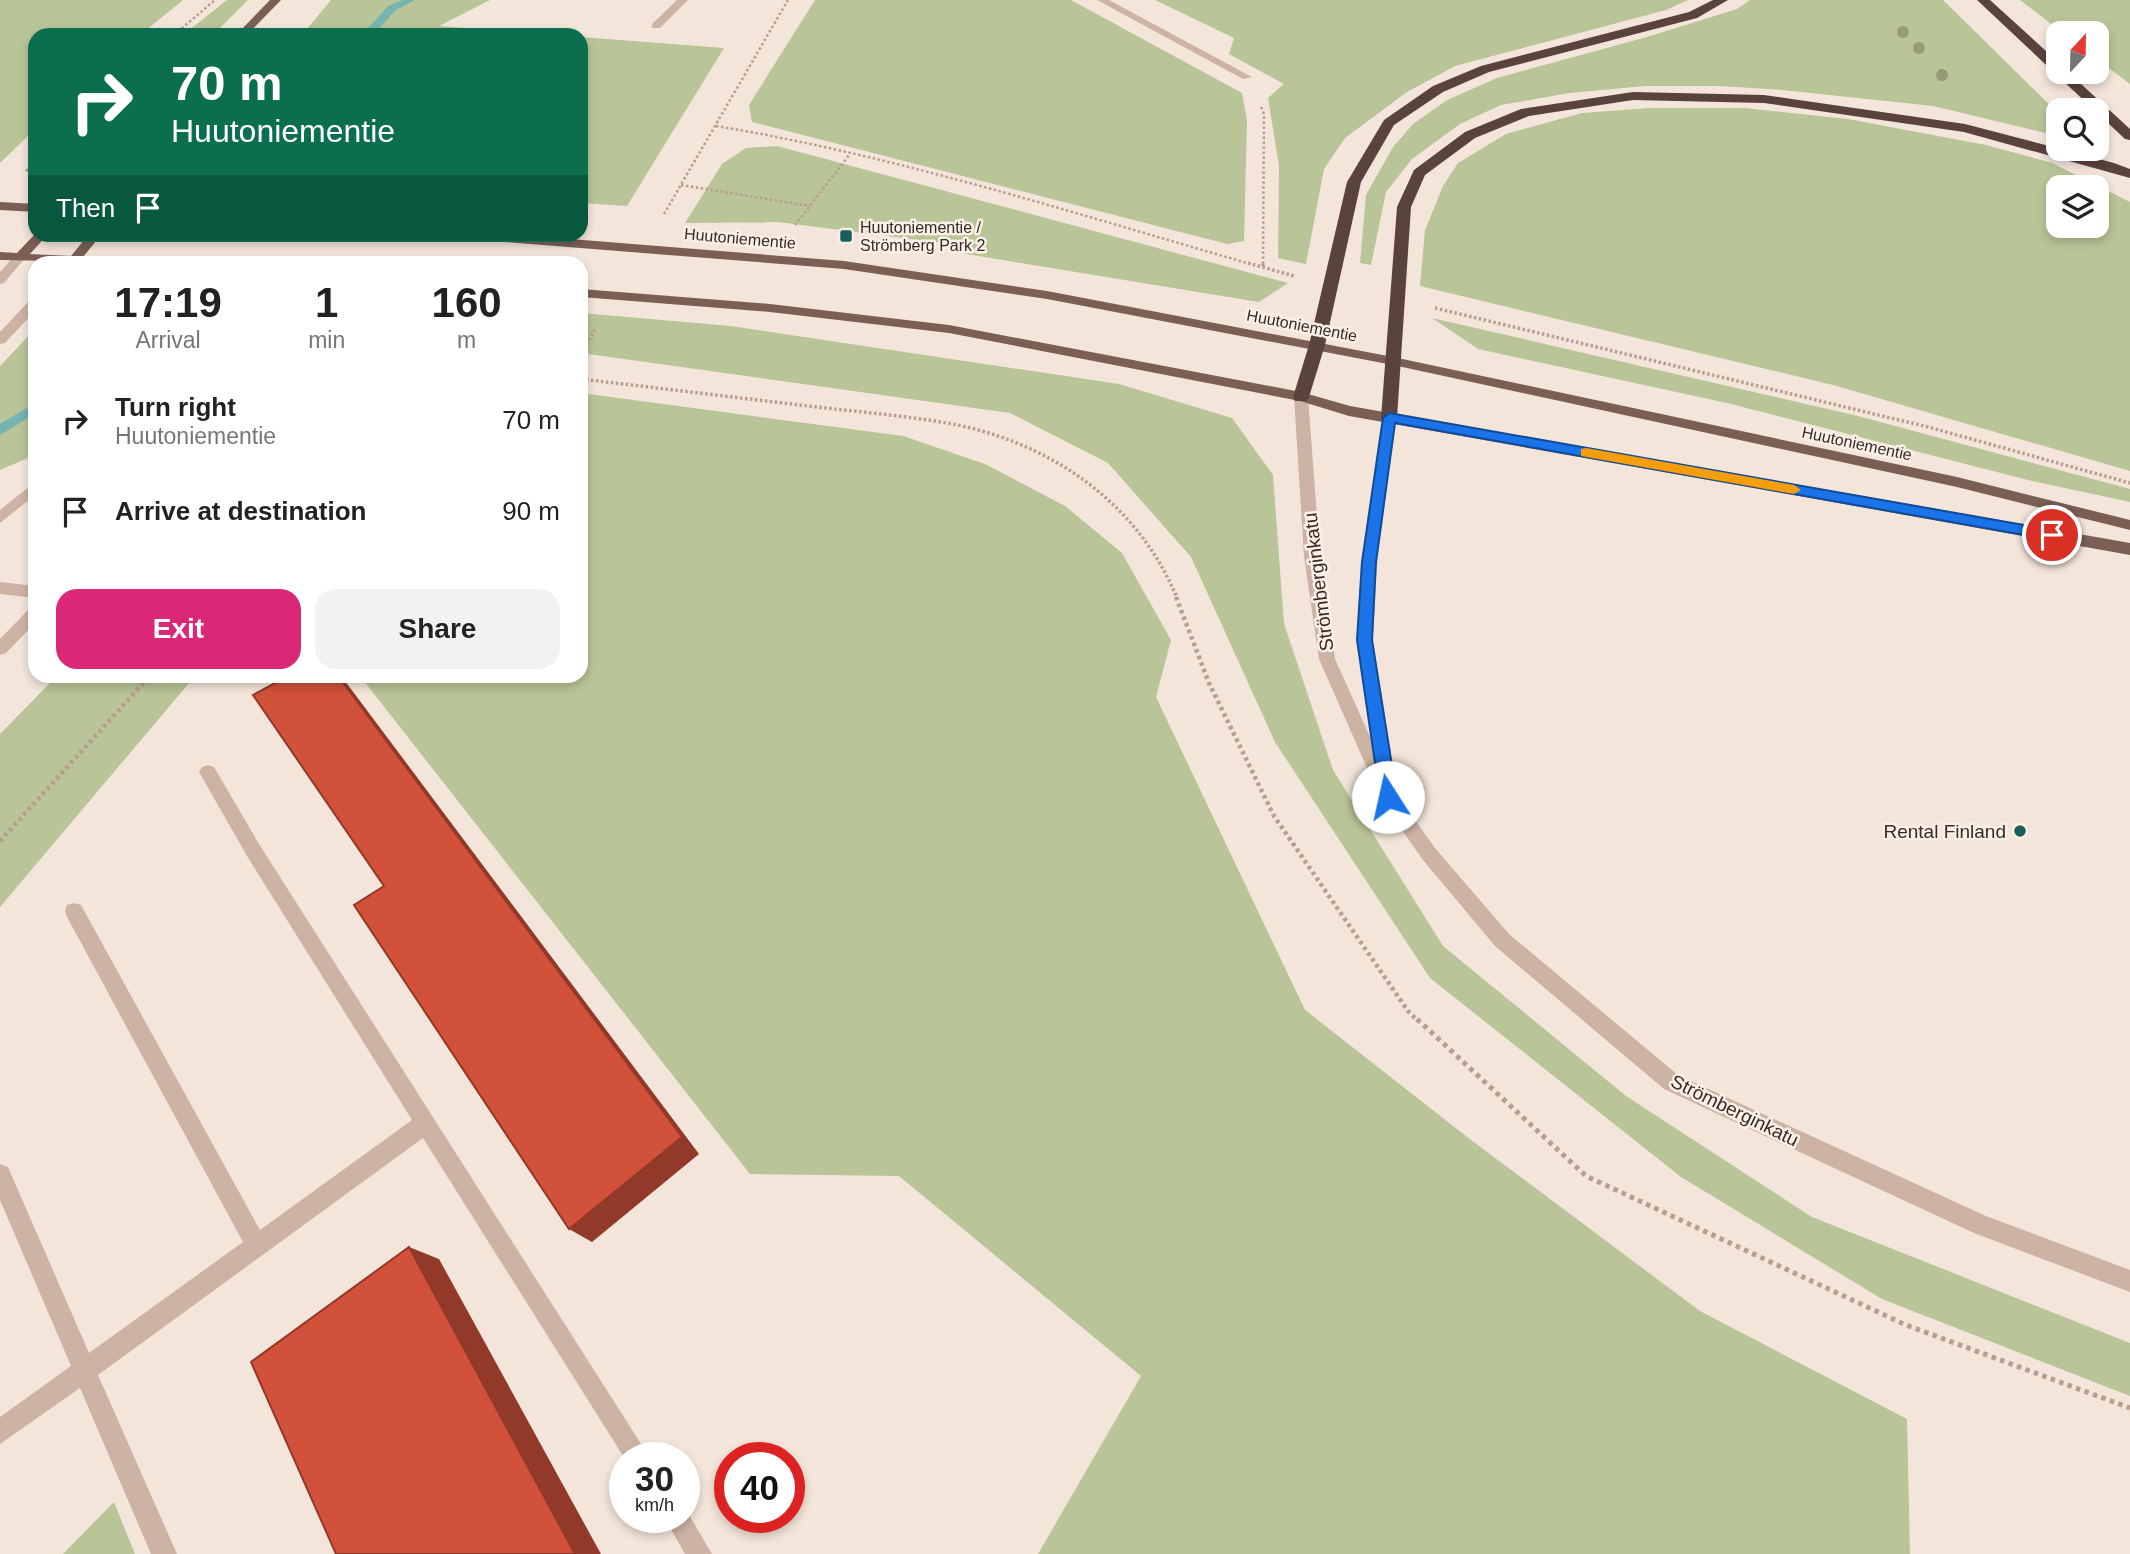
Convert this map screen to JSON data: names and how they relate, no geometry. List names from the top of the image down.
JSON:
{
  "streets": {
    "main road": ["Huutoniementie"],
    "street": ["Strömberginkatu"]
  },
  "places": {
    "transit": ["Huutoniementie / Strömberg Park 2"],
    "other": ["Rental Finland"]
  },
  "north": "top",
  "page": {
    "turn": ["70 m", "Huutoniementie"],
    "then": "Then",
    "eta": [
      "17:19",
      "Arrival",
      "1",
      "min",
      "160",
      "m"
    ],
    "list": [
      {
        "name": "Turn right",
        "note": "Huutoniementie",
        "value": "70 m"
      },
      {
        "name": "Arrive at destination",
        "value": "90 m"
      }
    ],
    "buttons": ["Exit", "Share"],
    "speed": "30 km/h",
    "limit": "40"
  }
}
